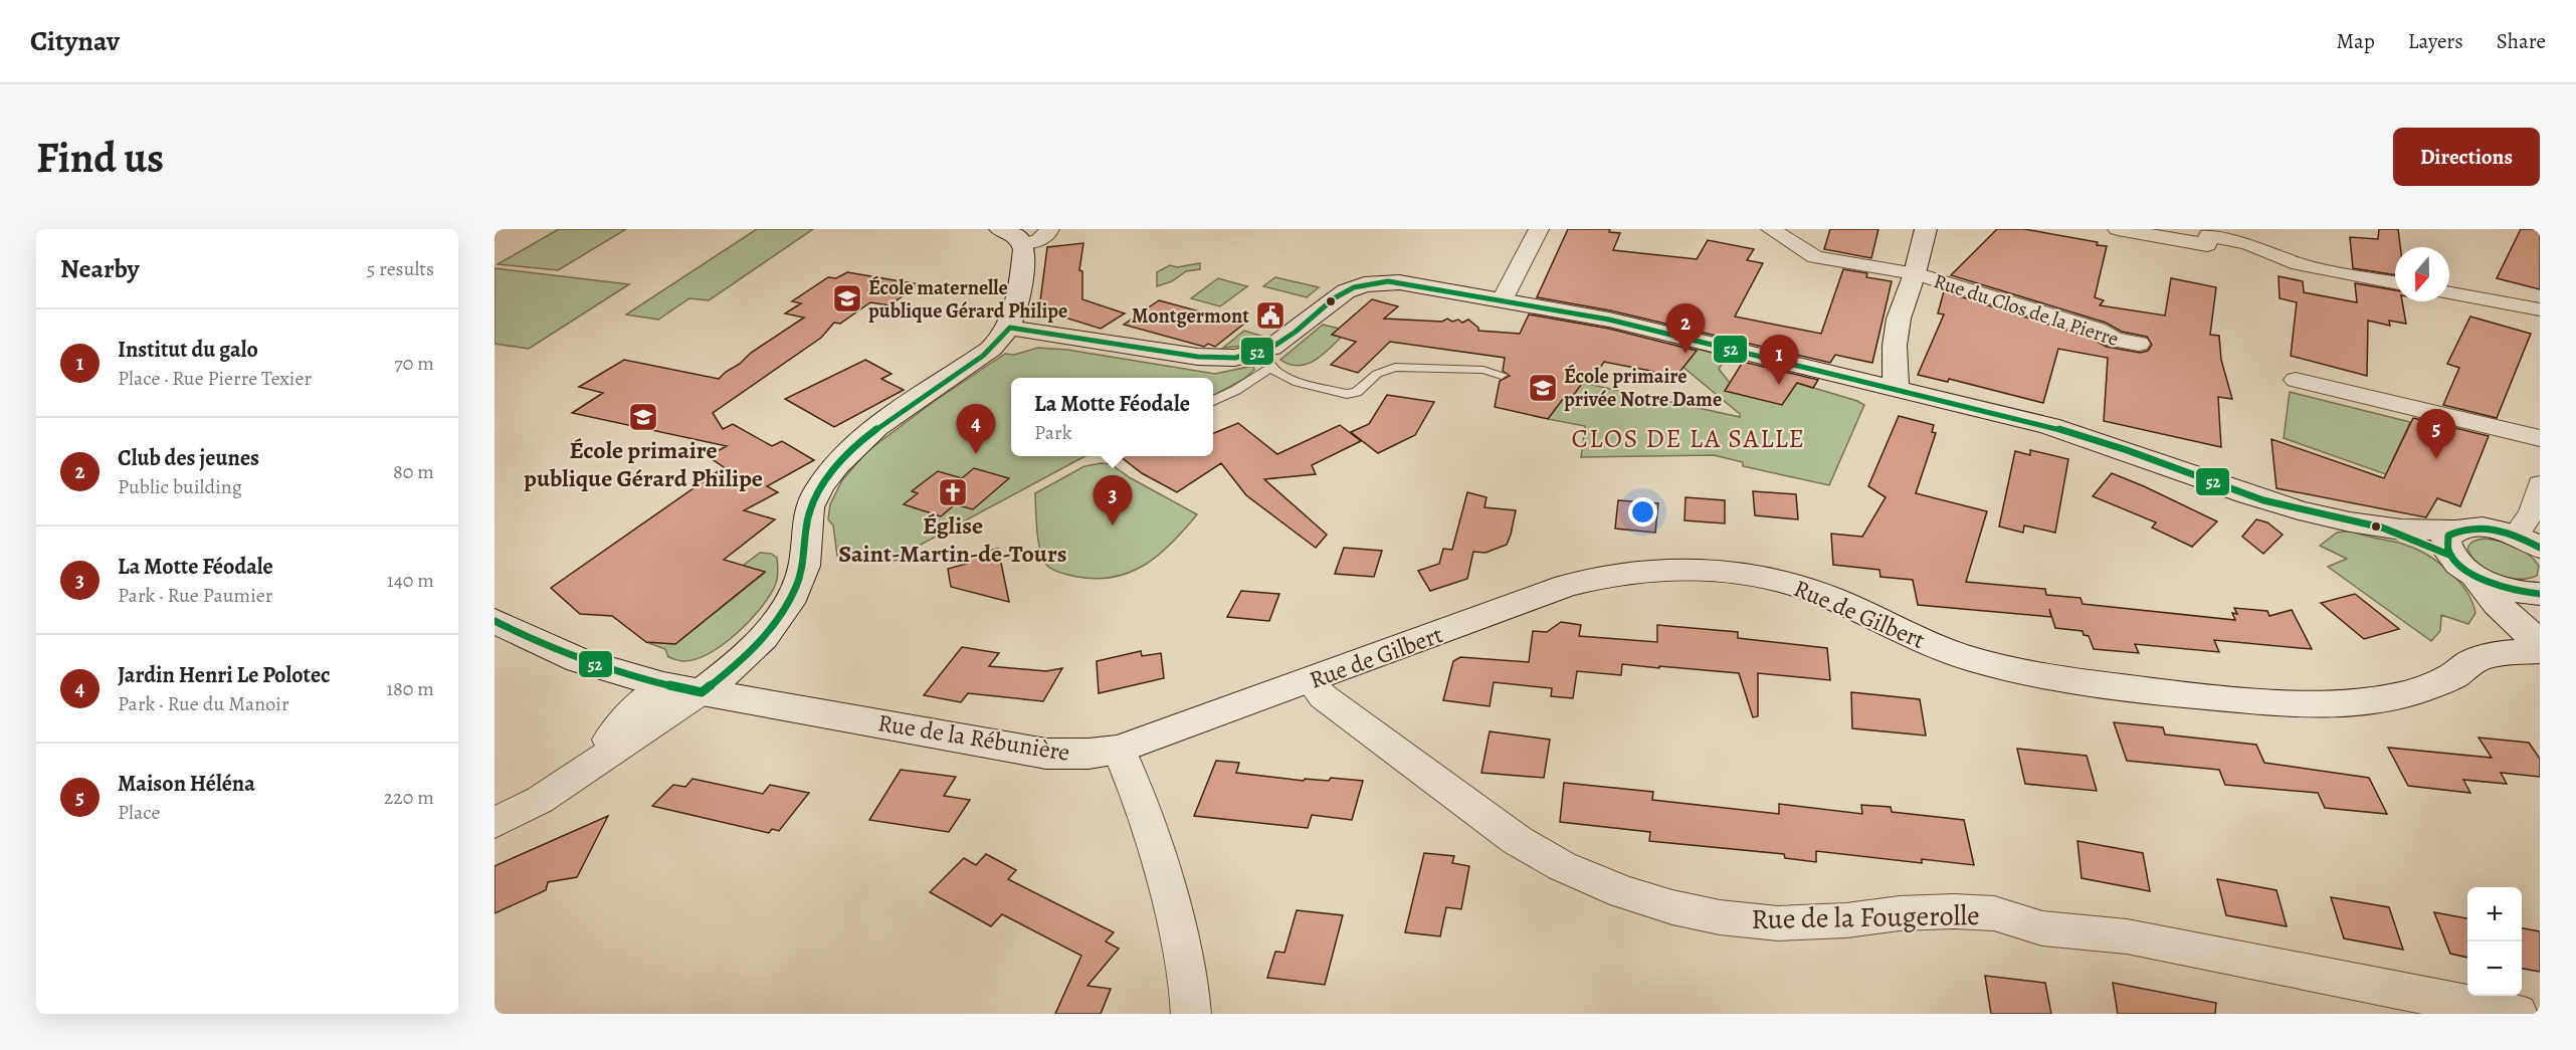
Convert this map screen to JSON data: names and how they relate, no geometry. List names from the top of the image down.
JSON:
{
  "streets": {
    "street": [
      "Rue du Clos de la Pierre",
      "Rue de Gilbert",
      "Rue de la Rébunière",
      "Rue de la Fougerolle"
    ]
  },
  "crossings": [
    ["Rue de Gilbert", "Rue de la Rébunière"],
    ["Rue de Gilbert", "Rue de la Fougerolle"]
  ],
  "districts": ["CLOS DE LA SALLE"],
  "places": {
    "school or university": ["École maternelle publique Gérard Philipe", "École primaire privée Notre Dame", "École primaire publique Gérard Philipe"],
    "public building": ["Montgermont"],
    "church": ["Église Saint-Martin-de-Tours"]
  },
  "lines": ["transit line 52"],
  "north": "bottom",
  "page": {
    "header": "Citynav",
    "nav": ["Map", "Layers", "Share"],
    "buttons": "Directions",
    "title": "Find us",
    "heading": ["Nearby", "5 results"],
    "pins": [
      "2",
      "1",
      "4",
      "5",
      "3"
    ],
    "list": [
      {
        "mark": "1",
        "name": "Institut du galo",
        "note": "Place · Rue Pierre Texier",
        "value": "70 m"
      },
      {
        "mark": "2",
        "name": "Club des jeunes",
        "note": "Public building",
        "value": "80 m"
      },
      {
        "mark": "3",
        "name": "La Motte Féodale",
        "note": "Park · Rue Paumier",
        "value": "140 m"
      },
      {
        "mark": "4",
        "name": "Jardin Henri Le Polotec",
        "note": "Park · Rue du Manoir",
        "value": "180 m"
      },
      {
        "mark": "5",
        "name": "Maison Héléna",
        "note": "Place",
        "value": "220 m"
      }
    ],
    "popup": ["La Motte Féodale", "Park"],
    "map_buttons": ["+", "−"]
  }
}
